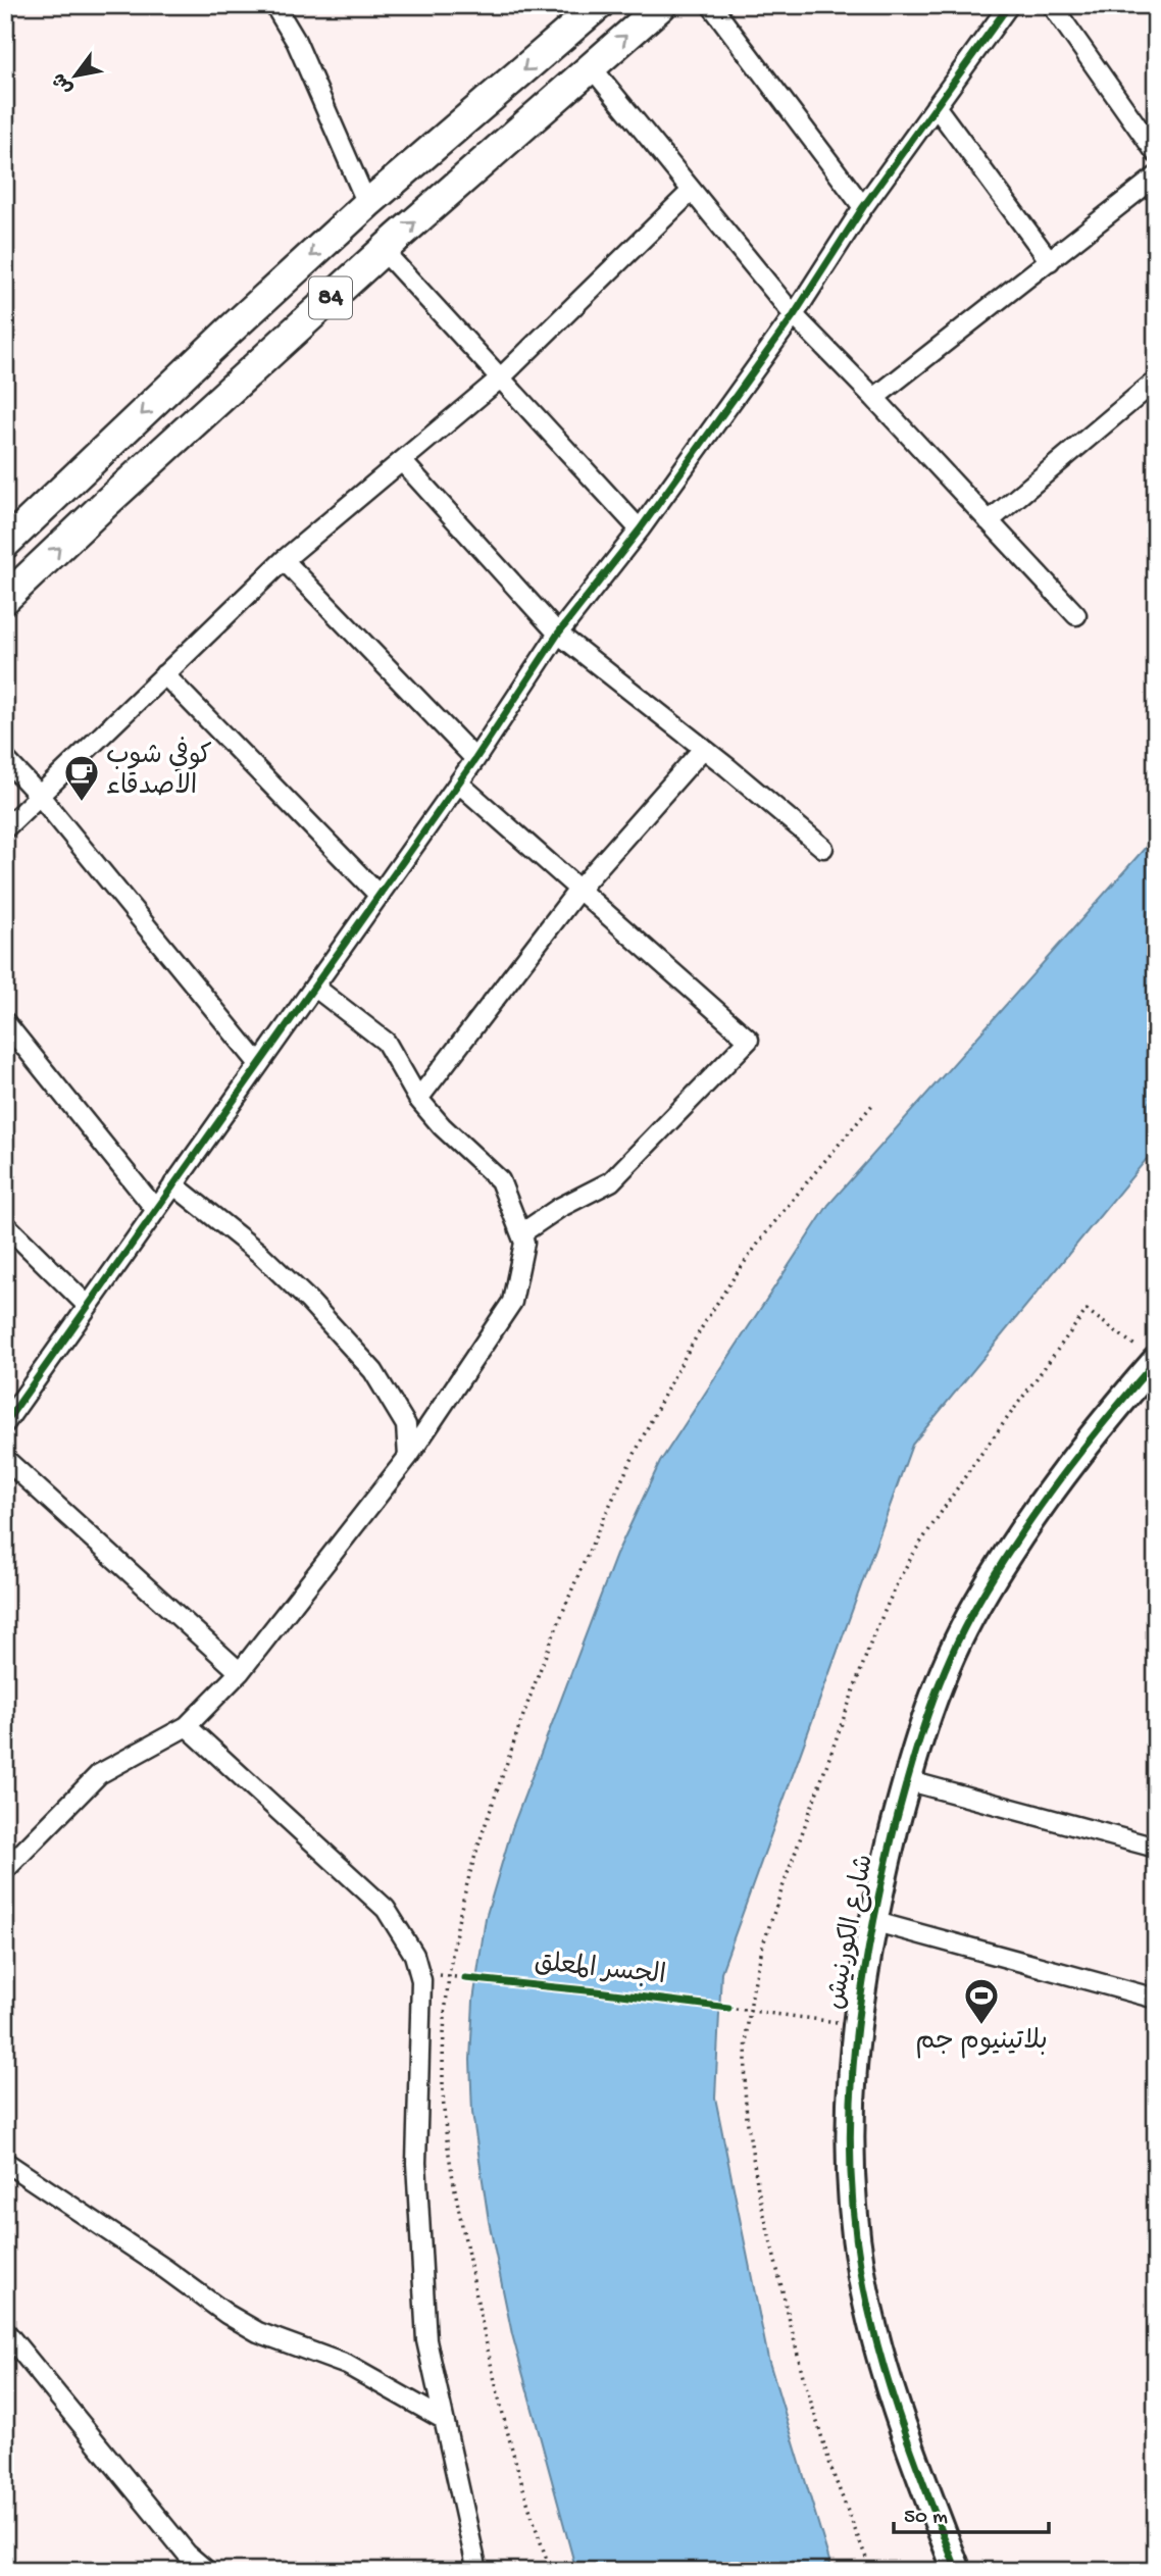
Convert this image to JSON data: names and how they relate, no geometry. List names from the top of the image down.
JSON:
{
  "streets": {
    "main road": ["84"],
    "street": ["شارع الكورنيش"],
    "cycle path": ["الجسر المعلق"]
  },
  "places": {
    "cafe": ["كوفي شوب الاصدقاء"],
    "sports": ["بلاتينيوم جم"]
  },
  "scale_bar": "50 m",
  "north": "bottom left"
}
